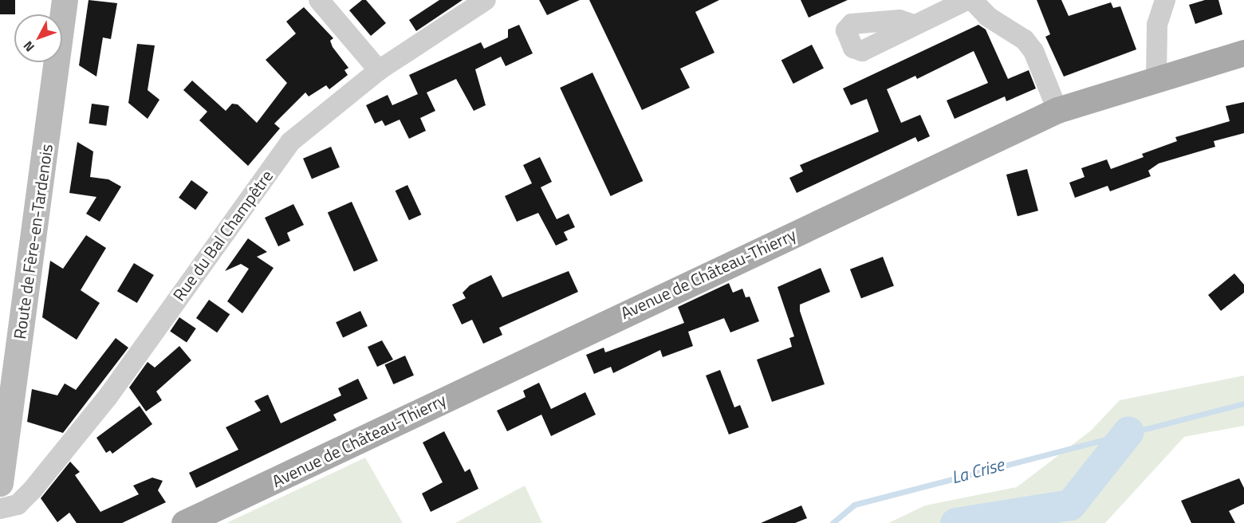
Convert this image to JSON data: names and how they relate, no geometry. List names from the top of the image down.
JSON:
{
  "streets": {
    "main road": ["Route de Fère-en-Tardenois", "Avenue de Château-Thierry"],
    "street": ["Rue du Bal Champêtre"]
  },
  "water": ["La Crise"],
  "north": "bottom left"
}
